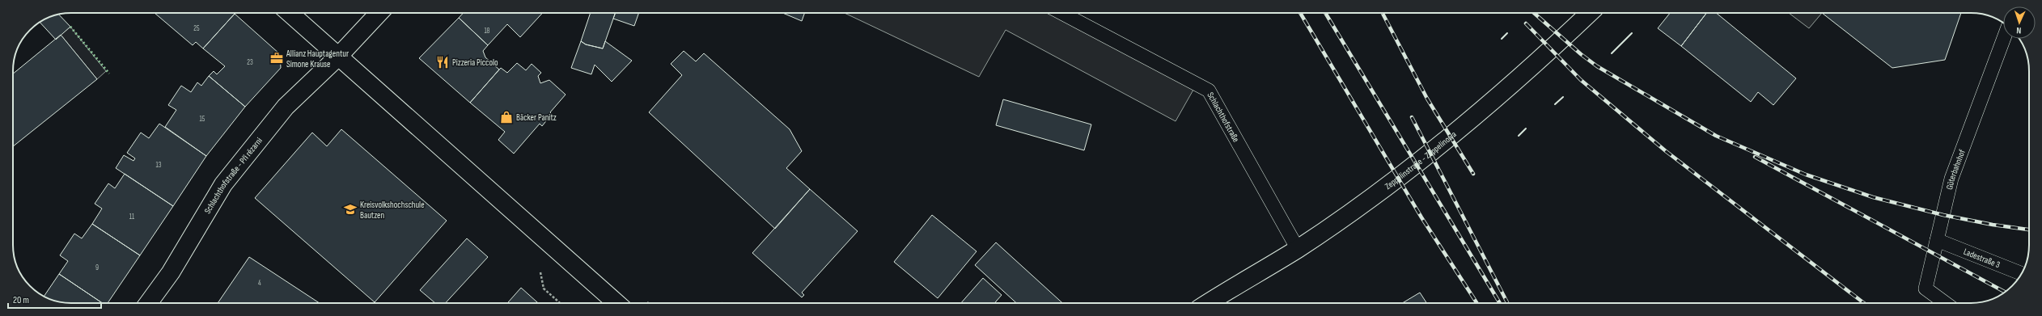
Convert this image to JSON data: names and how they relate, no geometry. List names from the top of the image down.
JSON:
{
  "streets": {
    "street": ["Zeppelinstraße - Zeppelinowa", "Schlachthofstraße - Při rězarni"],
    "lane": ["Schlachthofstraße", "Güterbahnhof", "Ladestraße 3"]
  },
  "crossings": [
    ["Schlachthofstraße", "Zeppelinstraße - Zeppelinowa"],
    ["Güterbahnhof", "Ladestraße 3"]
  ],
  "places": {
    "office": ["Allianz Hauptagentur Simone Krause"],
    "restaurant": ["Pizzeria Piccolo"],
    "shop": ["Bäcker Panitz"],
    "school or university": ["Kreisvolkshochschule Bautzen"]
  },
  "house_numbers": [
    "25",
    "18",
    "23",
    "15",
    "13",
    "11",
    "9",
    "4"
  ],
  "scale_bar": "20 m",
  "north": "bottom"
}
